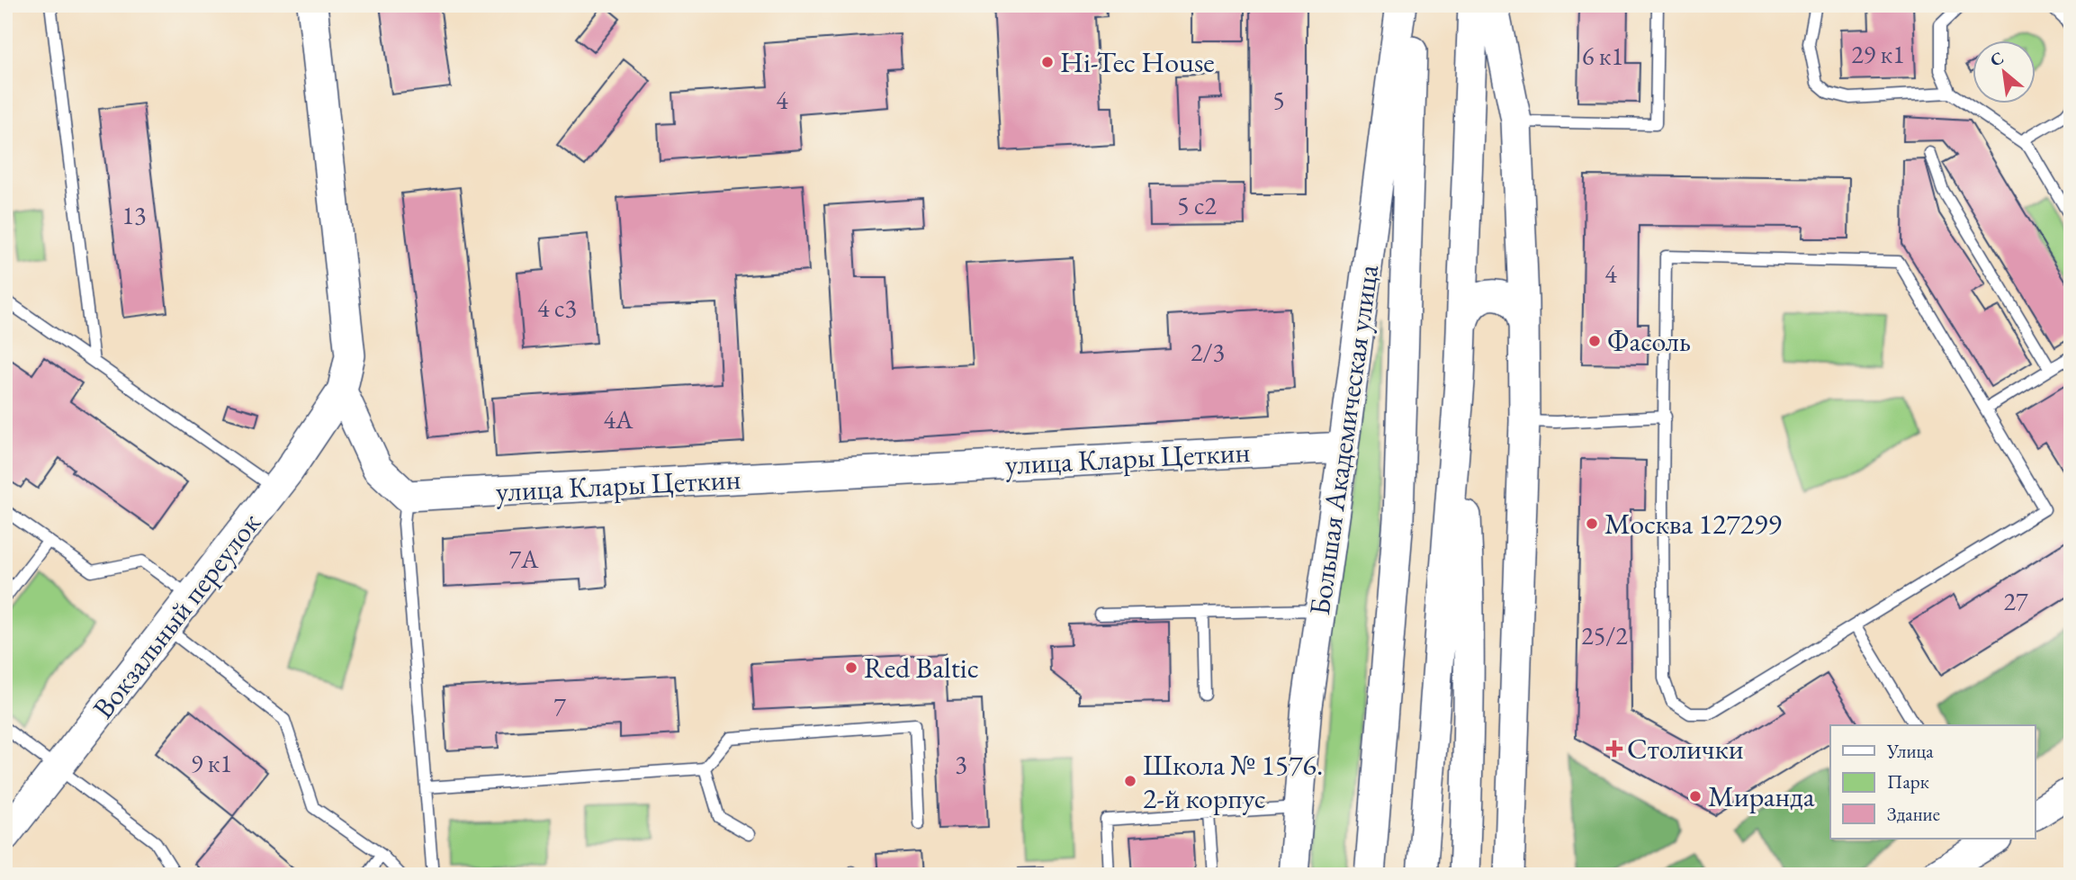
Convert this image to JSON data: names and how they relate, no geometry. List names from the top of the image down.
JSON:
{
  "streets": {
    "main road": ["Большая Академическая улица", "улица Клары Цеткин", "Вокзальный переулок"]
  },
  "crossings": [
    ["Большая Академическая улица", "улица Клары Цеткин"]
  ],
  "places": {
    "other": [
      "Hi-Tec House",
      "Фасоль",
      "Москва 127299",
      "Red Baltic",
      "Школа № 1576. 2-й корпус",
      "Миранда"
    ],
    "health": ["Столички"]
  },
  "house_numbers": [
    "29 к1",
    "6 к1",
    "4",
    "5",
    "5 с2",
    "13",
    "4",
    "4 с3",
    "2/3",
    "4А",
    "7А",
    "27",
    "25/2",
    "7",
    "9 к1",
    "3"
  ],
  "legend": ["Улица", "Парк", "Здание"],
  "north": "top left"
}
